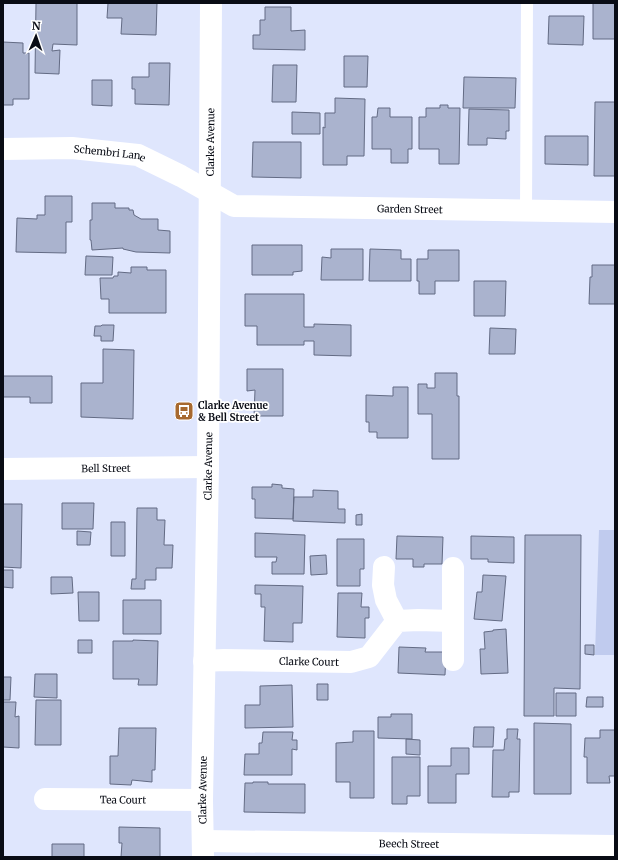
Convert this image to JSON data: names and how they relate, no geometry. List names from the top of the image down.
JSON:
{
  "streets": {
    "street": [
      "Clarke Avenue",
      "Schembri Lane",
      "Garden Street",
      "Bell Street",
      "Clarke Court",
      "Tea Court",
      "Beech Street"
    ]
  },
  "crossings": [
    ["Clarke Avenue", "Schembri Lane"],
    ["Clarke Avenue", "Garden Street"],
    ["Clarke Avenue", "Bell Street"],
    ["Clarke Avenue", "Clarke Court"],
    ["Clarke Avenue", "Tea Court"],
    ["Clarke Avenue", "Beech Street"],
    ["Schembri Lane", "Garden Street"]
  ],
  "places": {
    "bus stop": ["Clarke Avenue & Bell Street"]
  },
  "north": "top"
}
